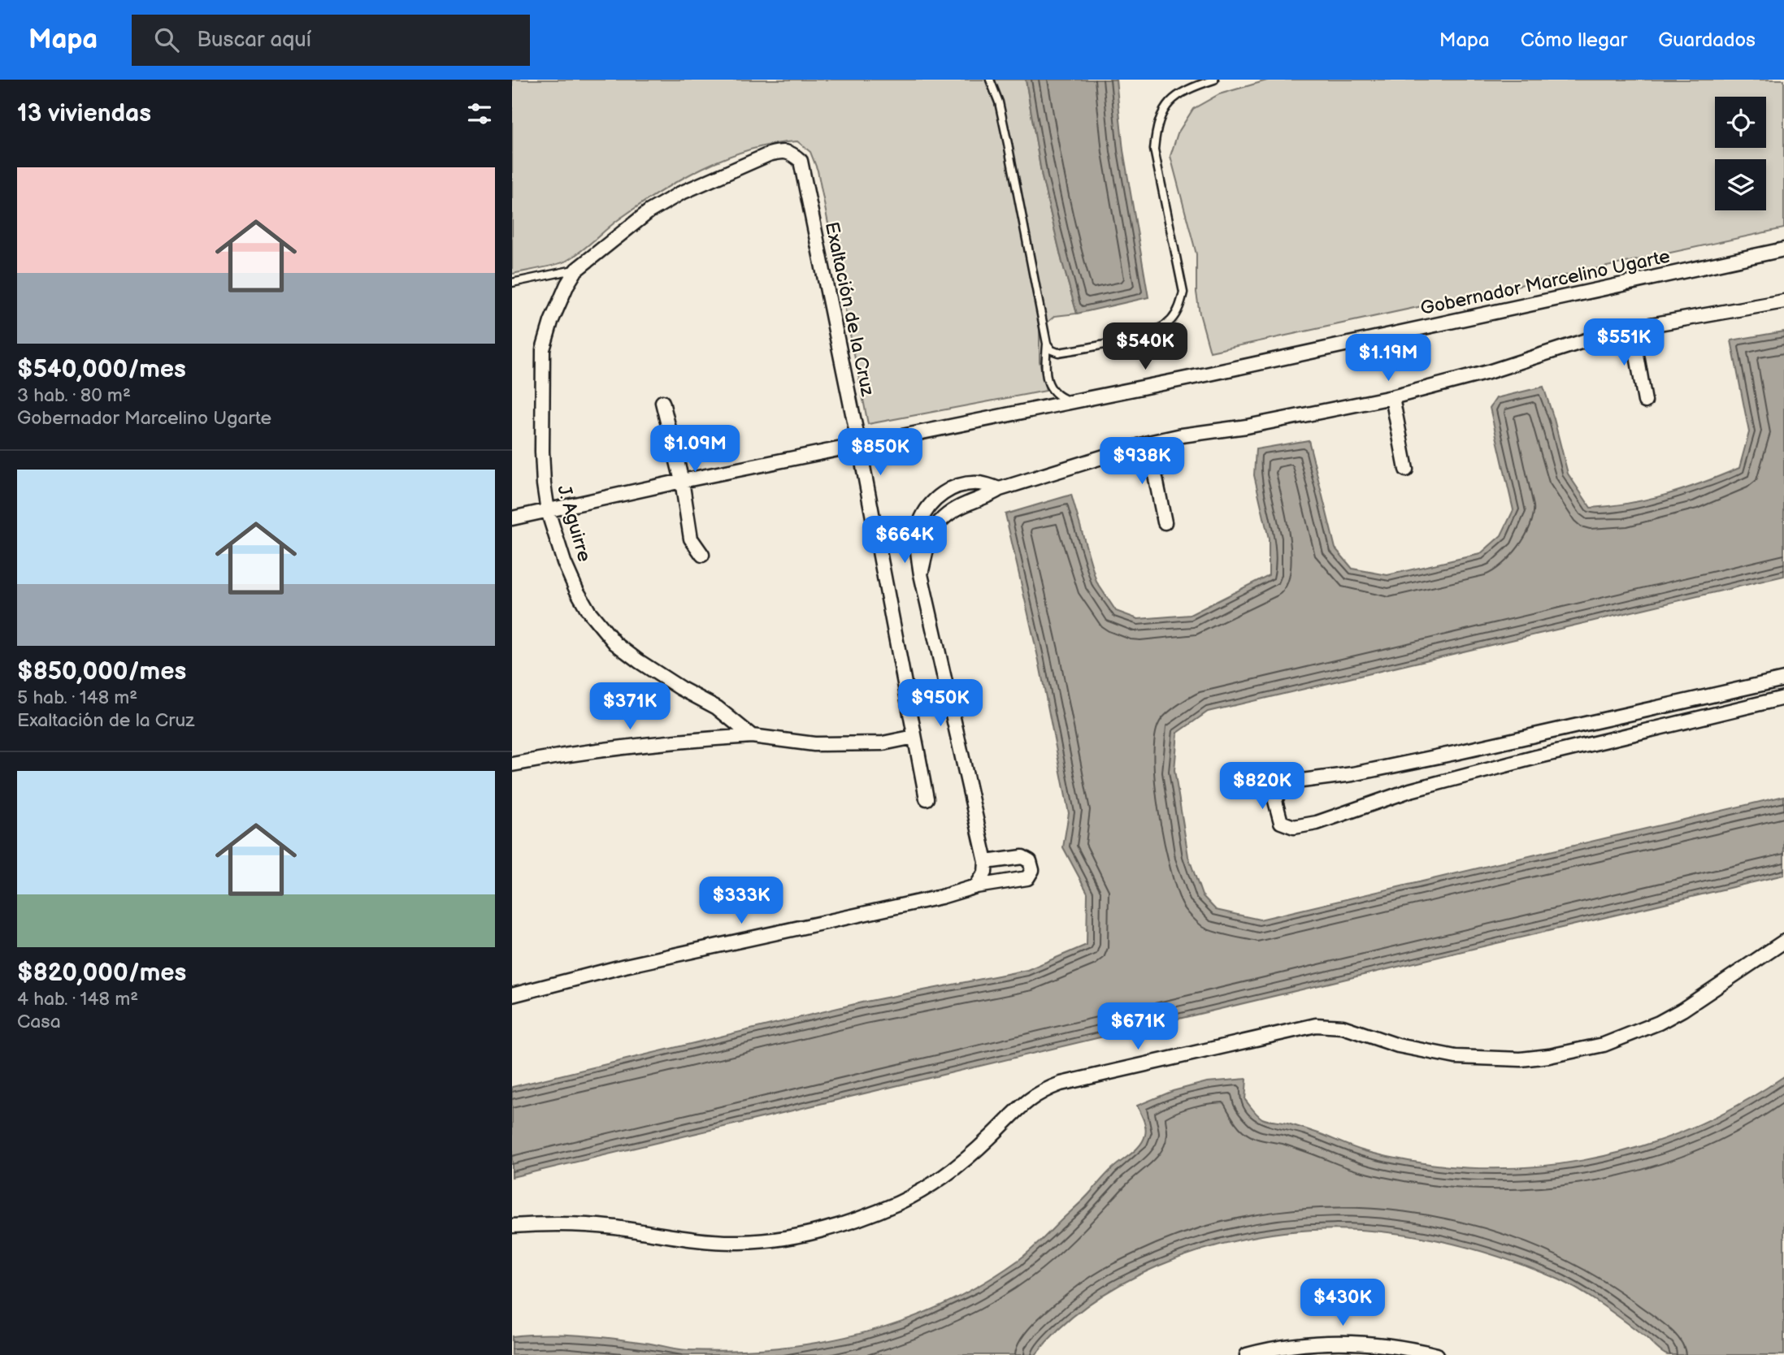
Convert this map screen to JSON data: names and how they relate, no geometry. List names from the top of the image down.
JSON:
{
  "streets": {
    "street": ["Gobernador Marcelino Ugarte", "Exaltación de la Cruz", "J. Aguirre"]
  },
  "crossings": [
    ["Gobernador Marcelino Ugarte", "Exaltación de la Cruz"],
    ["Gobernador Marcelino Ugarte", "J. Aguirre"],
    ["Exaltación de la Cruz", "J. Aguirre"]
  ],
  "page": {
    "header": "Mapa",
    "search": "Buscar aquí",
    "nav": ["Mapa", "Cómo llegar", "Guardados"],
    "heading": "13 viviendas",
    "list": [
      {
        "name": "$540,000/mes",
        "note": "3 hab. · 80 m² · Gobernador Marcelino Ugarte"
      },
      {
        "name": "$850,000/mes",
        "note": "5 hab. · 148 m² · Exaltación de la Cruz"
      },
      {
        "name": "$820,000/mes",
        "note": "4 hab. · 148 m² · Casa"
      }
    ],
    "price": [
      "$551K",
      "$540K",
      "$1.19M",
      "$1.09M",
      "$850K",
      "$938K",
      "$664K",
      "$950K",
      "$371K",
      "$820K",
      "$333K",
      "$671K",
      "$430K"
    ]
  }
}
